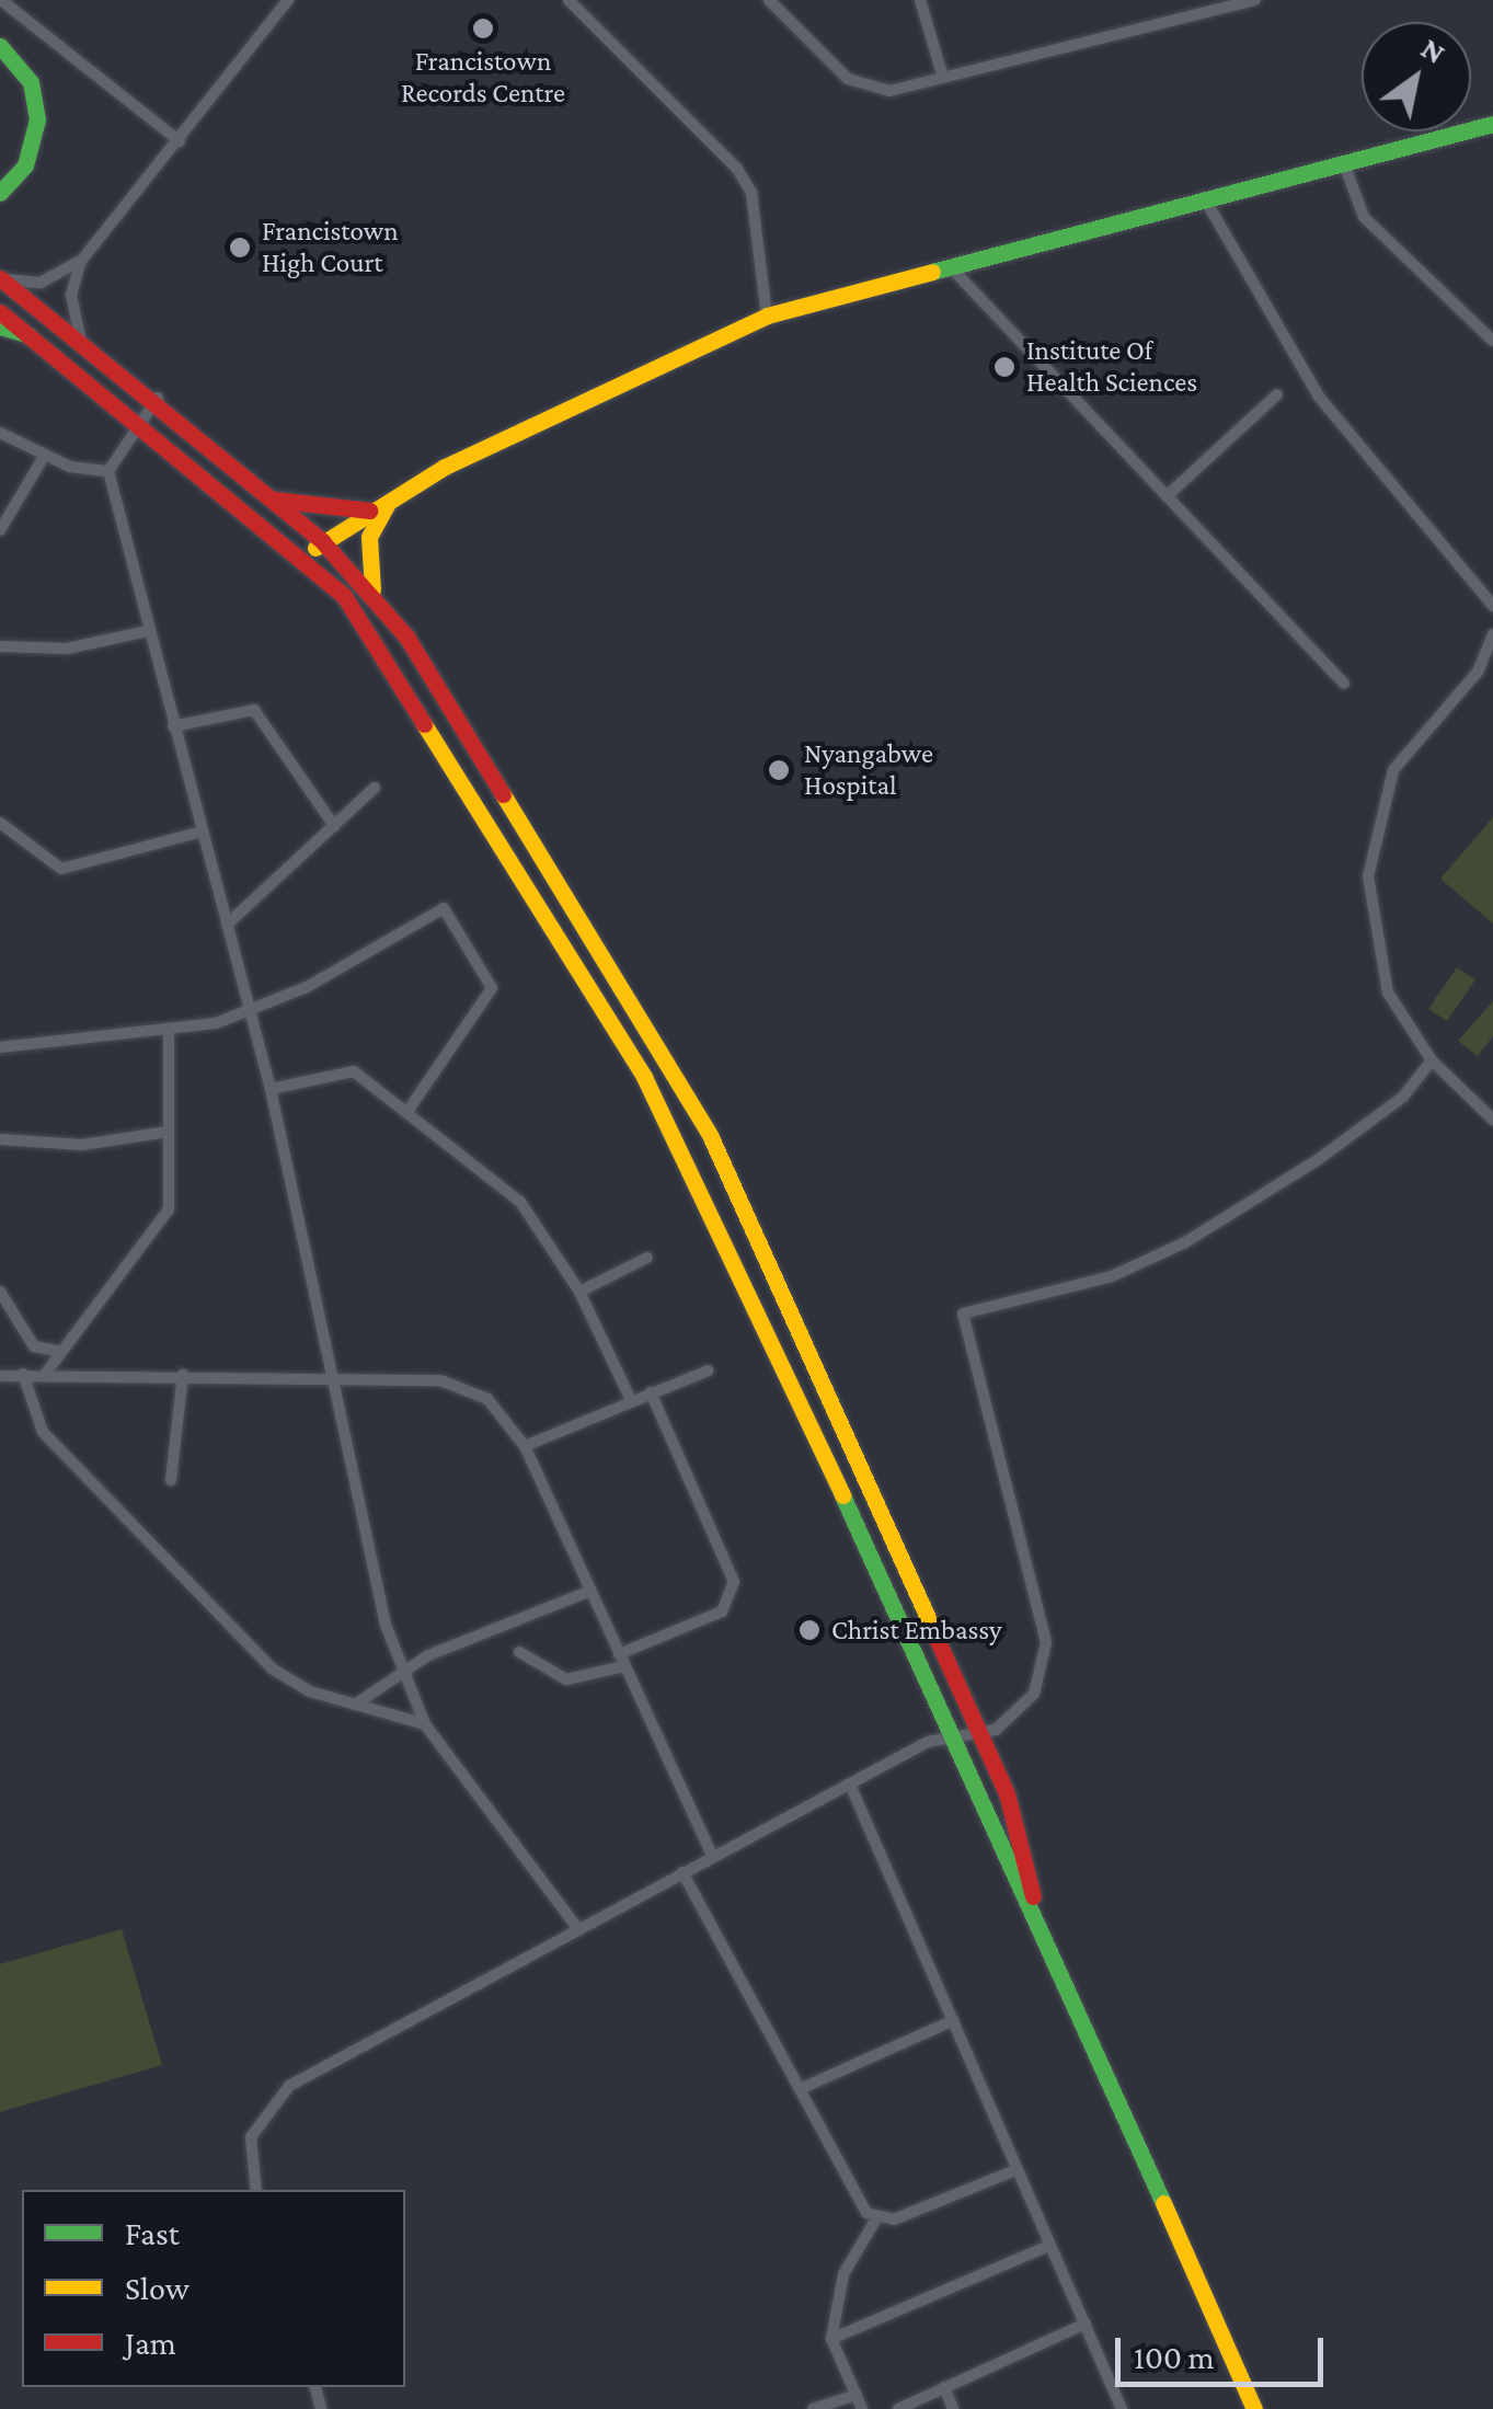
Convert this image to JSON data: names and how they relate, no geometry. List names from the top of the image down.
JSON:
{
  "places": [
    "Francistown Records Centre",
    "Francistown High Court",
    "Institute Of Health Sciences",
    "Nyangabwe Hospital",
    "Christ Embassy"
  ],
  "legend": ["Fast", "Slow", "Jam"],
  "scale_bar": "100 m",
  "north": "top right"
}
